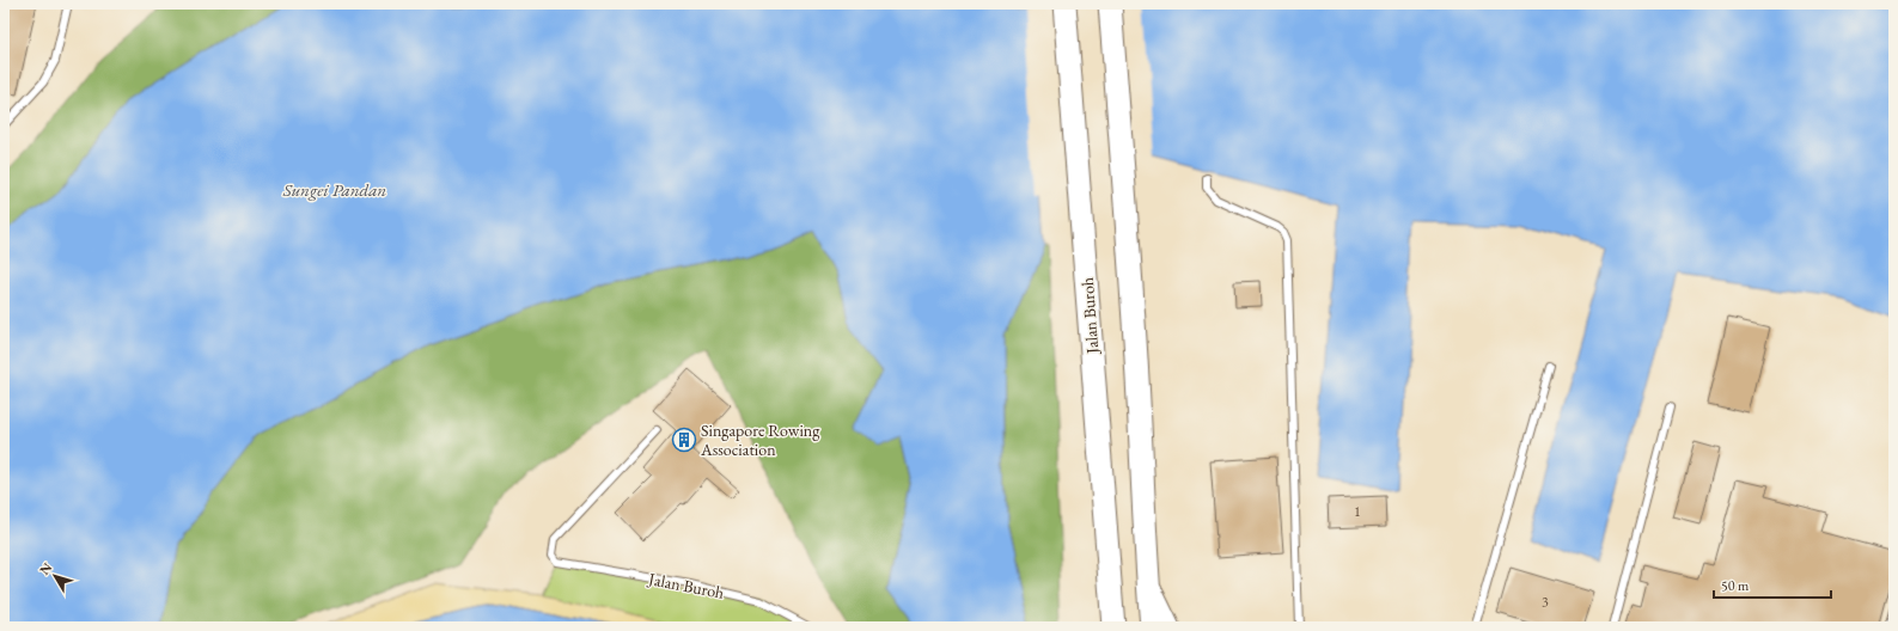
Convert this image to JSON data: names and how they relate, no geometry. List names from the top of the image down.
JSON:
{
  "streets": {
    "highway": ["Jalan Buroh"]
  },
  "water": ["Sungei Pandan"],
  "places": {
    "building": ["Singapore Rowing Association"]
  },
  "house_numbers": ["1", "3"],
  "scale_bar": "50 m",
  "north": "top left"
}
